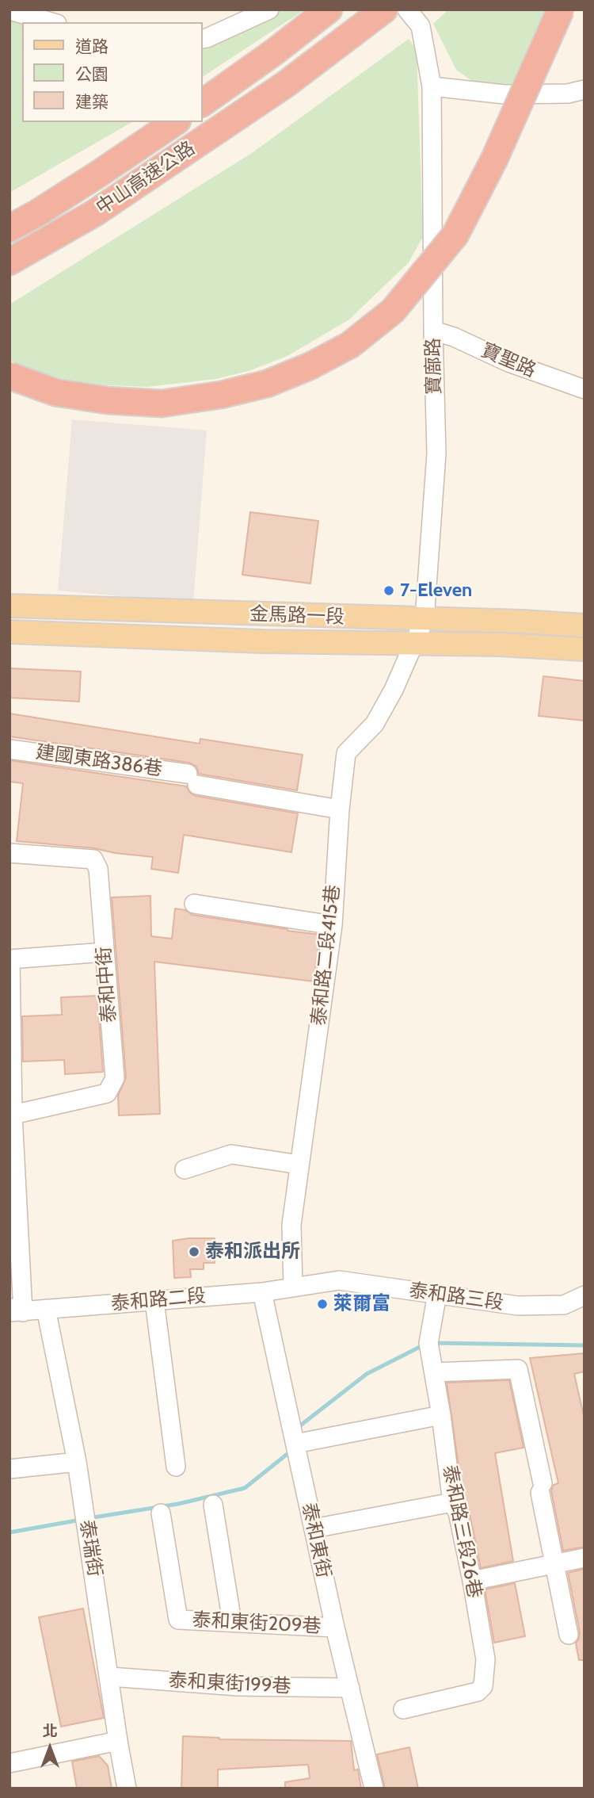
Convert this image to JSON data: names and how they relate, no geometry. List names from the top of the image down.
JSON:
{
  "streets": {
    "highway": ["中山高速公路"],
    "main road": ["金馬路一段"],
    "street": [
      "寶聖路",
      "寶廍路",
      "建國東路386巷",
      "泰和路二段415巷",
      "泰和中街",
      "泰和路三段",
      "泰和路二段",
      "泰和路三段26巷",
      "泰和東街",
      "泰瑞街",
      "泰和東街209巷",
      "泰和東街199巷"
    ]
  },
  "crossings": [
    ["寶聖路", "寶廍路"],
    ["寶廍路", "金馬路一段"],
    ["寶廍路", "泰和路二段415巷"],
    ["金馬路一段", "泰和路二段415巷"],
    ["建國東路386巷", "泰和路二段415巷"],
    ["泰和路二段415巷", "泰和路三段"],
    ["泰和路二段415巷", "泰和路二段"],
    ["泰和路三段", "泰和路二段"],
    ["泰和路三段", "泰和路三段26巷"],
    ["泰和路二段", "泰和東街"],
    ["泰和路二段", "泰瑞街"],
    ["泰和東街", "泰和東街209巷"],
    ["泰和東街", "泰和東街199巷"],
    ["泰瑞街", "泰和東街199巷"]
  ],
  "places": ["7-Eleven", "泰和派出所", "萊爾富"],
  "legend": ["道路", "公園", "建築"],
  "north": "top"
}
